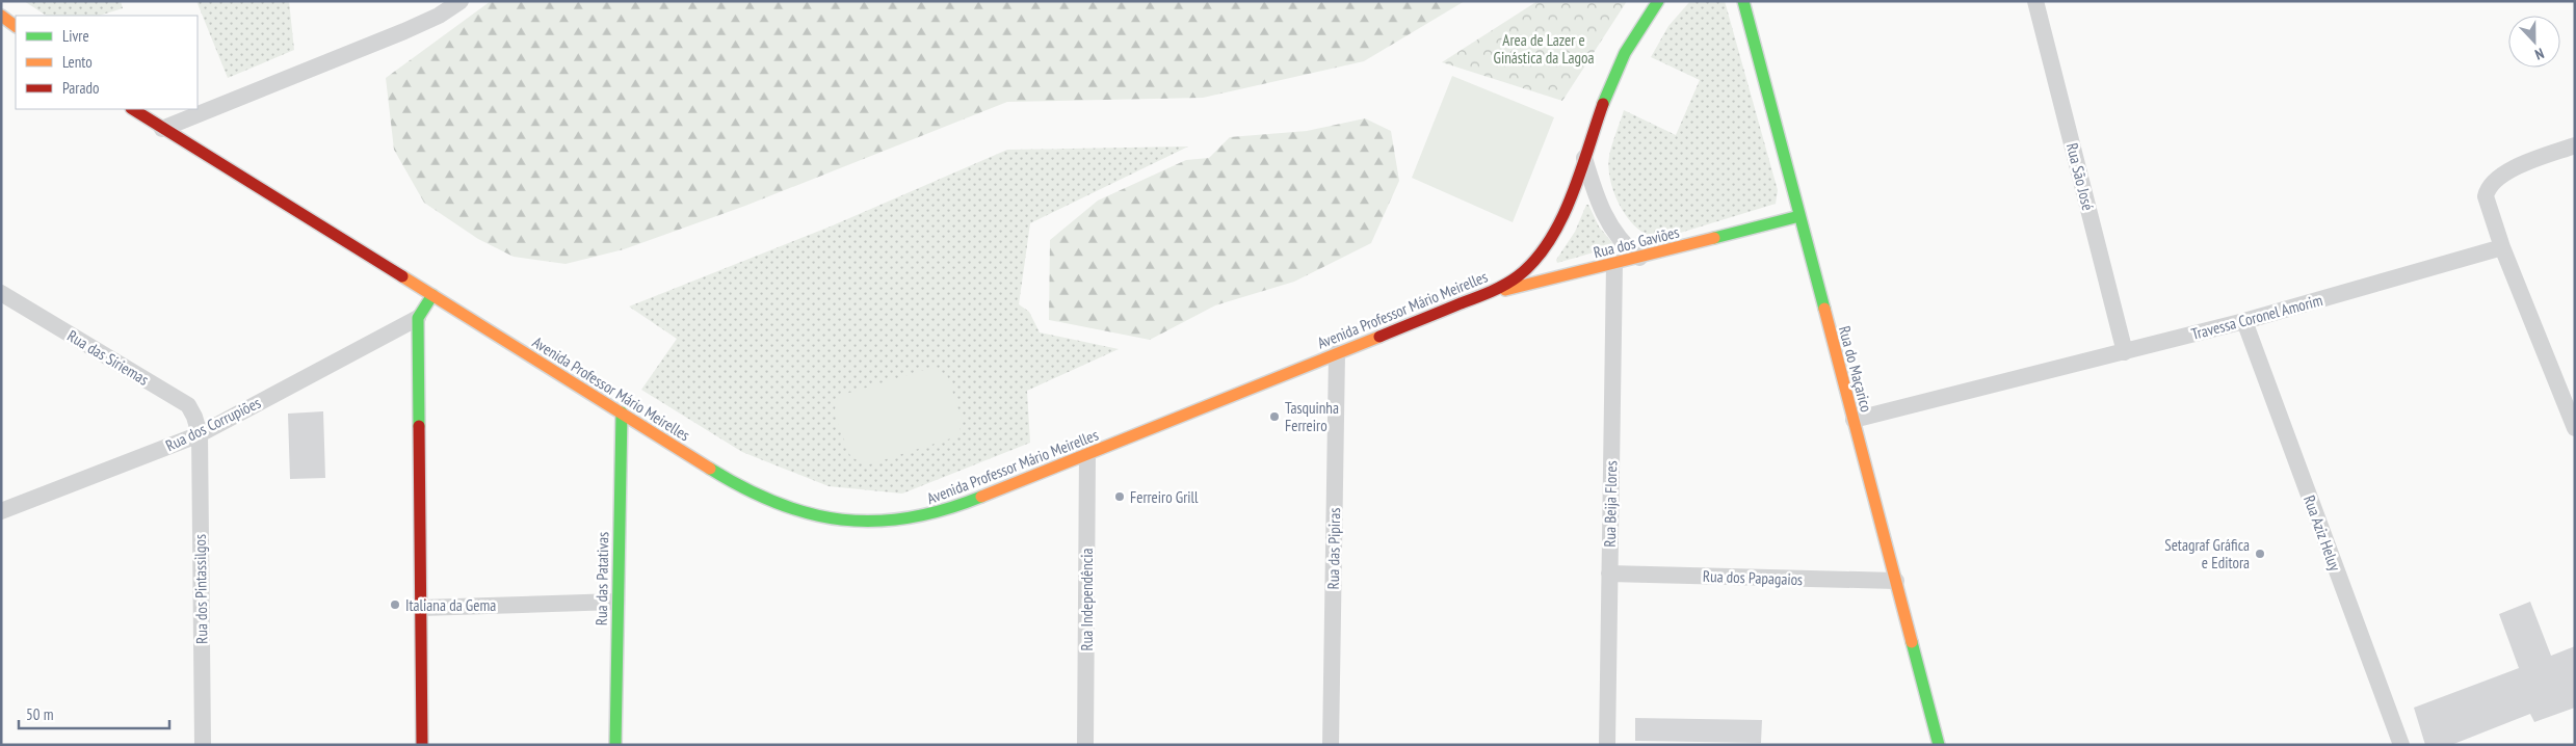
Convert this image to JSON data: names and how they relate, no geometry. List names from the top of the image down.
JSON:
{
  "streets": {
    "street": [
      "Rua São José",
      "Rua dos Gaviões",
      "Avenida Professor Mário Meirelles",
      "Travessa Coronel Amorim",
      "Rua das Siriemas",
      "Rua do Maçarico",
      "Rua dos Corrupiões",
      "Rua Beija Flores",
      "Rua Aziz Heluy",
      "Rua das Pipiras",
      "Rua dos Papagaios",
      "Rua das Patativas",
      "Rua dos Pintassilgos",
      "Rua Independência"
    ]
  },
  "crossings": [
    ["Rua São José", "Travessa Coronel Amorim"],
    ["Rua dos Gaviões", "Avenida Professor Mário Meirelles"],
    ["Rua dos Gaviões", "Rua do Maçarico"],
    ["Rua dos Gaviões", "Rua Beija Flores"],
    ["Avenida Professor Mário Meirelles", "Rua dos Corrupiões"],
    ["Avenida Professor Mário Meirelles", "Rua das Pipiras"],
    ["Avenida Professor Mário Meirelles", "Rua das Patativas"],
    ["Avenida Professor Mário Meirelles", "Rua Independência"],
    ["Travessa Coronel Amorim", "Rua do Maçarico"],
    ["Travessa Coronel Amorim", "Rua Aziz Heluy"],
    ["Rua das Siriemas", "Rua dos Corrupiões"],
    ["Rua das Siriemas", "Rua dos Pintassilgos"],
    ["Rua do Maçarico", "Rua dos Papagaios"],
    ["Rua dos Corrupiões", "Rua dos Pintassilgos"],
    ["Rua Beija Flores", "Rua dos Papagaios"]
  ],
  "parks": ["Area de Lazer e Ginástica da Lagoa"],
  "places": [
    "Tasquinha Ferreiro",
    "Ferreiro Grill",
    "Setagraf Gráfica e Editora",
    "Italiana da Gema"
  ],
  "legend": ["Livre", "Lento", "Parado"],
  "scale_bar": "50 m",
  "north": "bottom"
}
